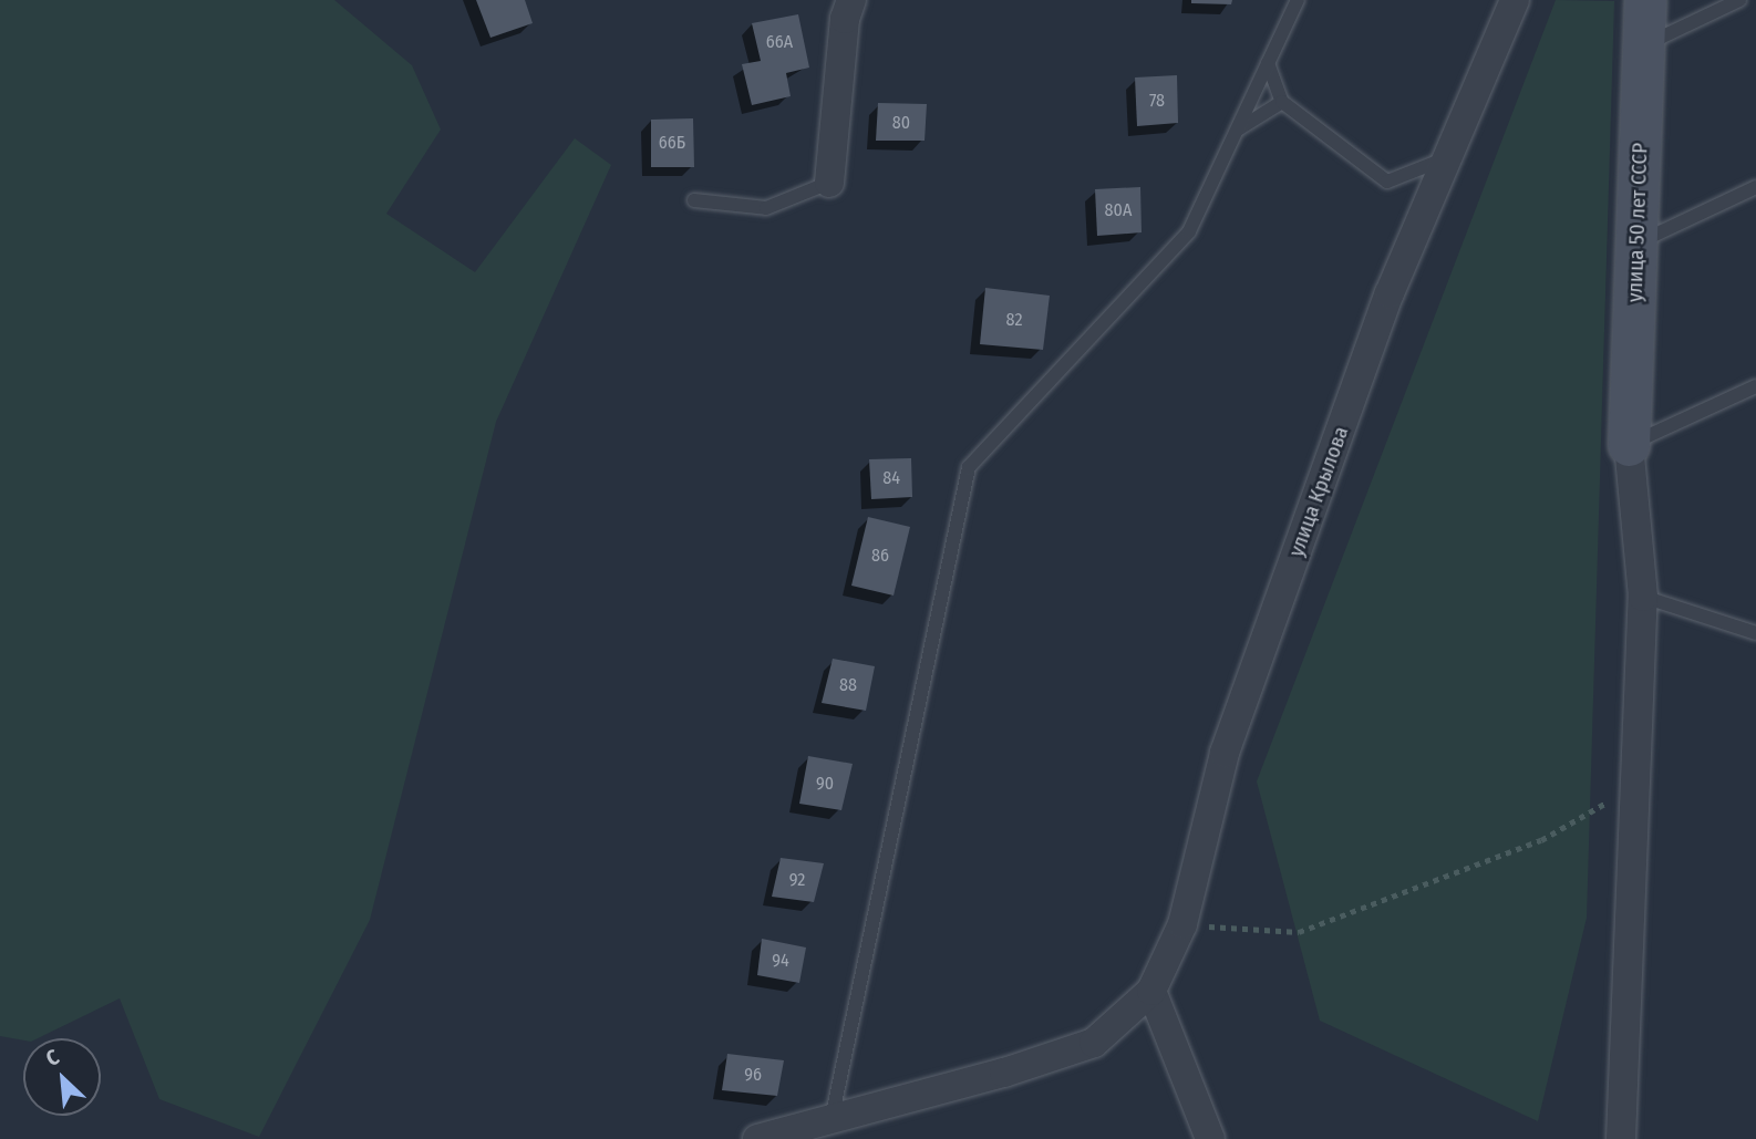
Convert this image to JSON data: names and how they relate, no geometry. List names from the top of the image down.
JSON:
{
  "streets": {
    "street": ["улица 50 лет СССР", "улица Крылова"]
  },
  "house_numbers": [
    "66А",
    "78",
    "80",
    "66Б",
    "80А",
    "82",
    "84",
    "86",
    "88",
    "90",
    "92",
    "94",
    "96"
  ],
  "north": "top left"
}
